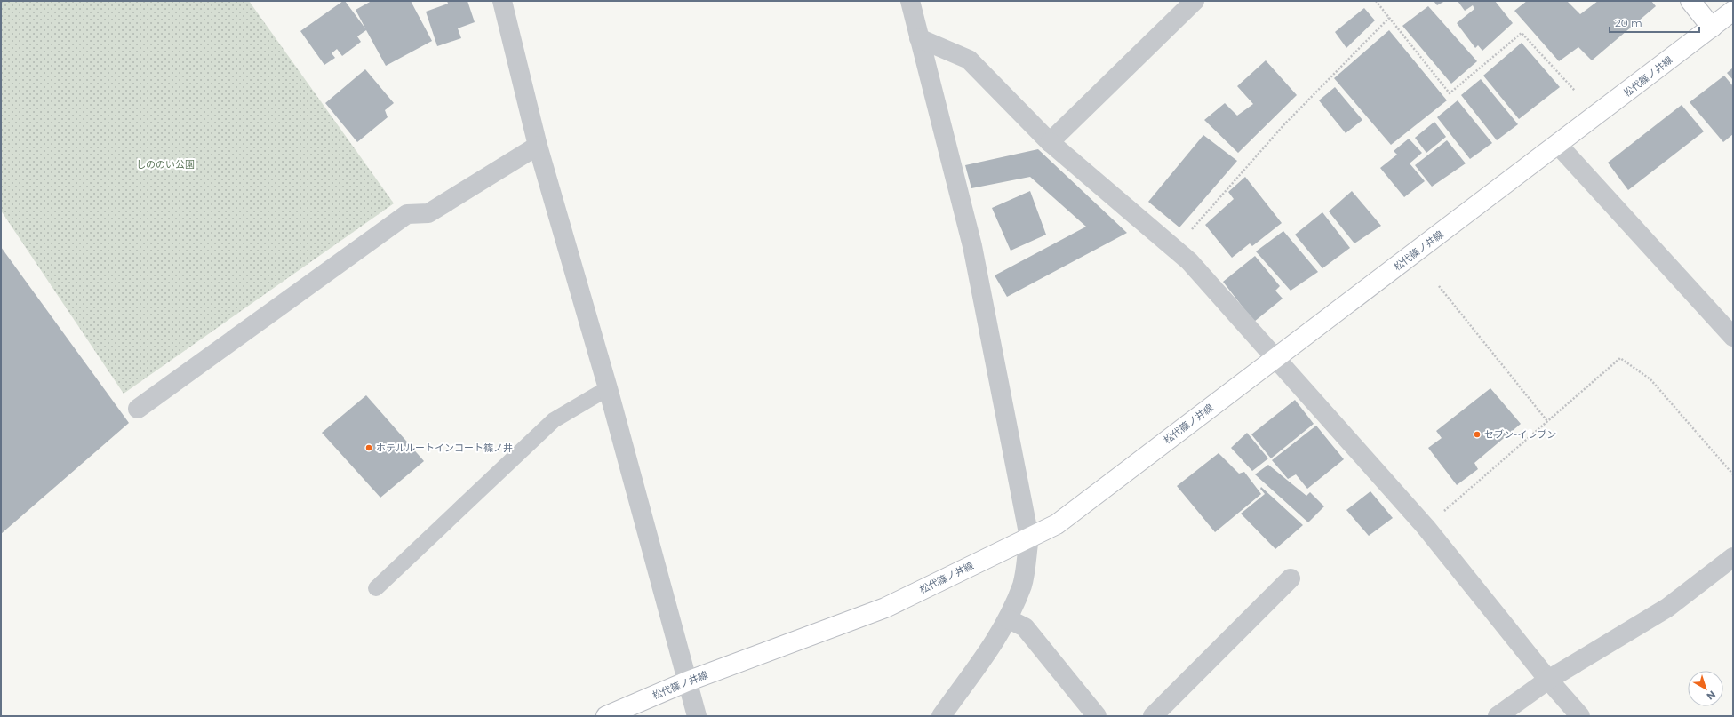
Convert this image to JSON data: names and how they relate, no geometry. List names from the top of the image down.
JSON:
{
  "streets": {
    "main road": ["松代篠ノ井線"]
  },
  "parks": ["しののい公園"],
  "places": ["セブン-イレブン", "ホテルルートインコート篠ノ井"],
  "scale_bar": "20 m",
  "north": "bottom right"
}
